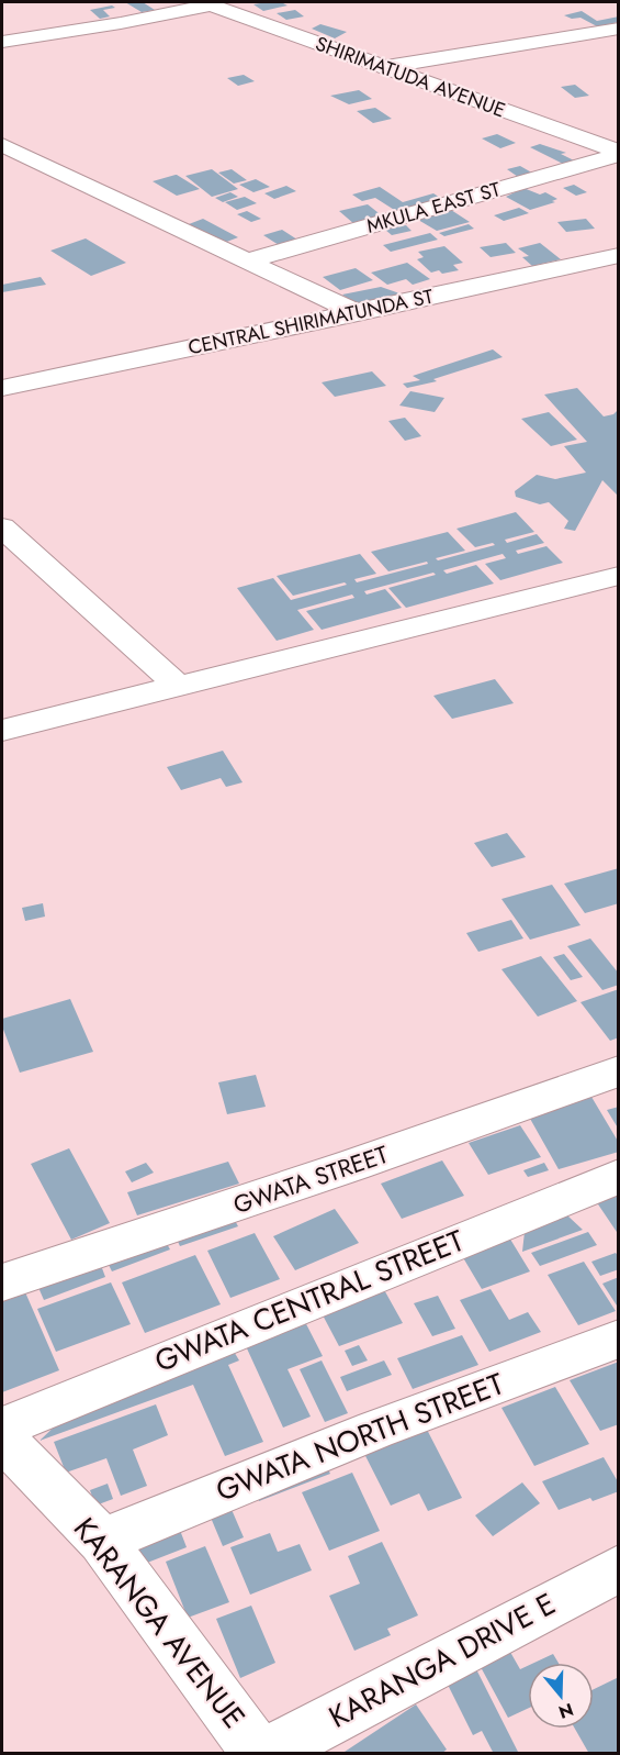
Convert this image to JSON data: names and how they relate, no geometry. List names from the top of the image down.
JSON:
{
  "streets": {
    "street": [
      "SHIRIMATUDA AVENUE",
      "MKULA EAST ST",
      "CENTRAL SHIRIMATUNDA ST",
      "GWATA STREET",
      "GWATA CENTRAL STREET",
      "GWATA NORTH STREET",
      "KARANGA AVENUE",
      "KARANGA DRIVE E"
    ]
  },
  "crossings": [
    ["SHIRIMATUDA AVENUE", "MKULA EAST ST"],
    ["GWATA NORTH STREET", "KARANGA AVENUE"]
  ],
  "north": "bottom"
}
